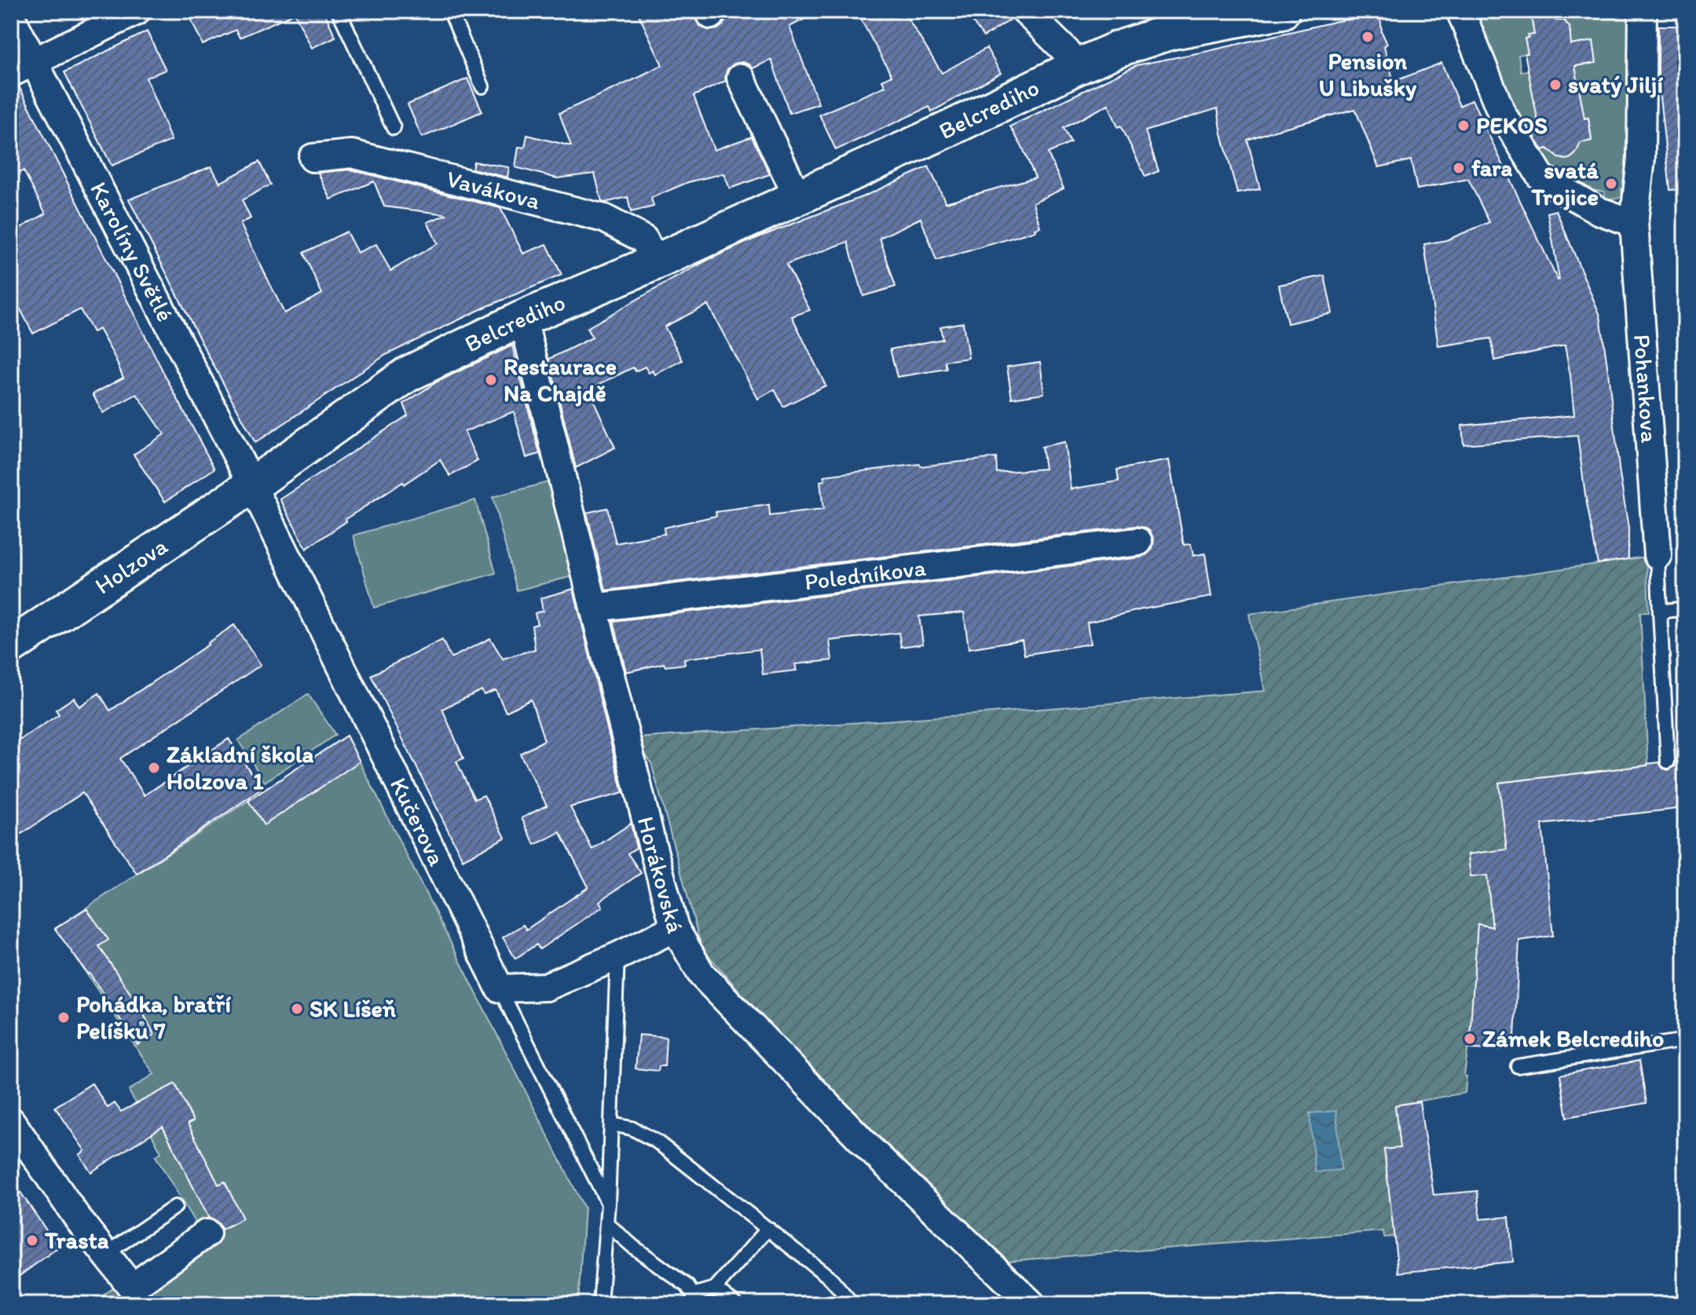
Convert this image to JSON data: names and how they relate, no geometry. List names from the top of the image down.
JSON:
{
  "streets": {
    "street": [
      "Belcrediho",
      "Vavákova",
      "Karolíny Světlé",
      "Pohankova",
      "Holzova",
      "Poledníkova",
      "Kučerova",
      "Horákovská"
    ]
  },
  "crossings": [
    ["Belcrediho", "Vavákova"],
    ["Belcrediho", "Karolíny Světlé"],
    ["Belcrediho", "Holzova"],
    ["Belcrediho", "Kučerova"],
    ["Belcrediho", "Horákovská"],
    ["Karolíny Světlé", "Holzova"],
    ["Karolíny Světlé", "Kučerova"],
    ["Holzova", "Kučerova"],
    ["Poledníkova", "Horákovská"]
  ],
  "places": [
    "Pension U Libušky",
    "svatý Jiljí",
    "PEKOS",
    "fara",
    "svatá Trojice",
    "Restaurace Na Chajdě",
    "Základní škola Holzova 1",
    "SK Líšeň",
    "Pohádka, bratří Pelíšků 7",
    "Zámek Belcrediho",
    "Trasta"
  ]
}
